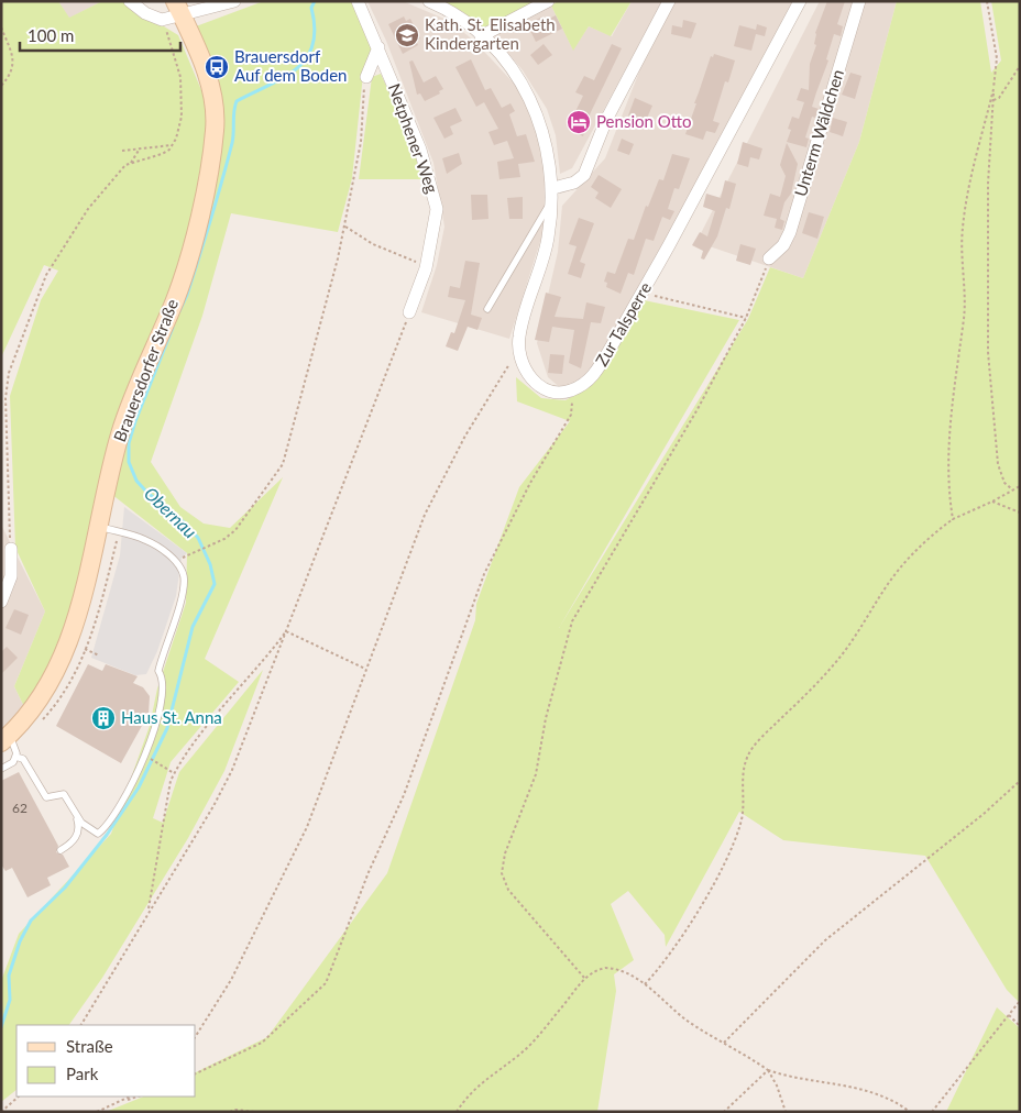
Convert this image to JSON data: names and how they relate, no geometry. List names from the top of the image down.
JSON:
{
  "streets": {
    "street": [
      "Unterm Wäldchen",
      "Netphener Weg",
      "Zur Talsperre",
      "Brauersdorfer Straße"
    ]
  },
  "water": ["Obernau"],
  "places": {
    "school or university": ["Kath. St. Elisabeth Kindergarten"],
    "bus stop": ["Brauersdorf Auf dem Boden"],
    "hotel": ["Pension Otto"],
    "building": ["Haus St. Anna"]
  },
  "house_numbers": ["62"],
  "legend": ["Straße", "Park"],
  "scale_bar": "100 m"
}
